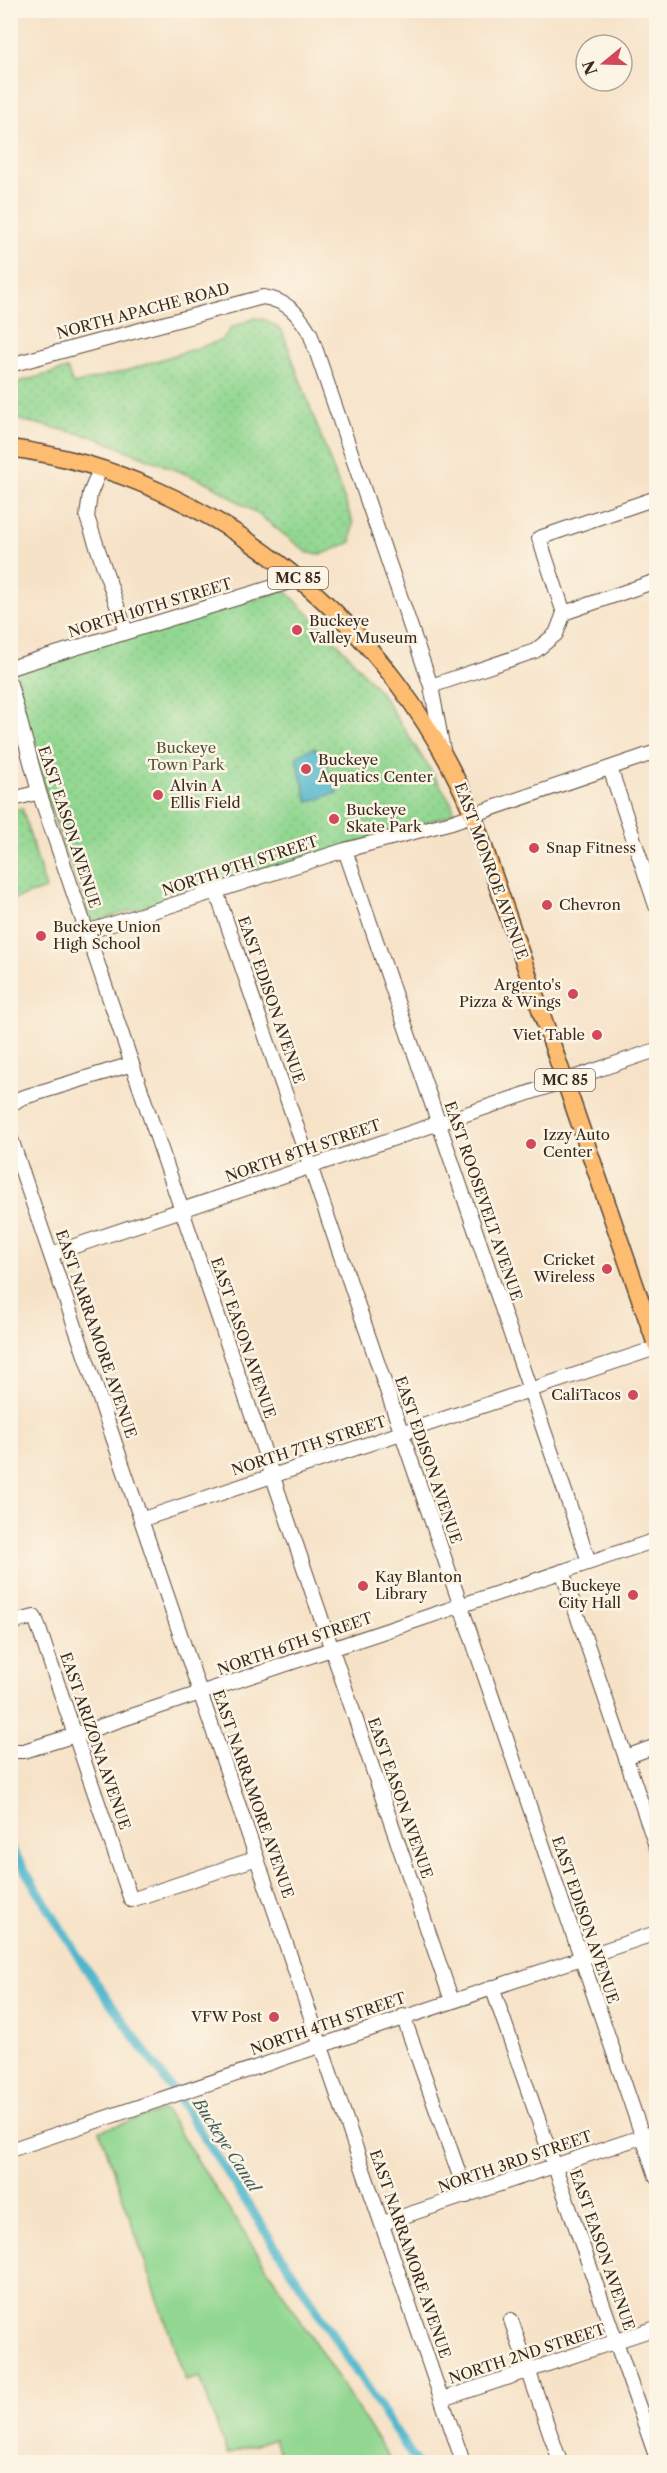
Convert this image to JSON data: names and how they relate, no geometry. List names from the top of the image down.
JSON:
{
  "streets": {
    "main road": ["MC 85", "EAST MONROE AVENUE"],
    "street": [
      "NORTH APACHE ROAD",
      "NORTH 10TH STREET",
      "EAST EASON AVENUE",
      "NORTH 9TH STREET",
      "EAST EDISON AVENUE",
      "NORTH 8TH STREET",
      "EAST ROOSEVELT AVENUE",
      "EAST NARRAMORE AVENUE",
      "NORTH 7TH STREET",
      "NORTH 6TH STREET",
      "EAST ARIZONA AVENUE",
      "NORTH 4TH STREET",
      "NORTH 3RD STREET",
      "NORTH 2ND STREET"
    ]
  },
  "crossings": [
    ["NORTH APACHE ROAD", "EAST MONROE AVENUE"],
    ["MC 85", "NORTH 10TH STREET"],
    ["MC 85", "EAST MONROE AVENUE"],
    ["EAST EASON AVENUE", "NORTH 9TH STREET"],
    ["EAST EASON AVENUE", "NORTH 8TH STREET"],
    ["EAST EASON AVENUE", "NORTH 7TH STREET"],
    ["EAST EASON AVENUE", "NORTH 6TH STREET"],
    ["EAST EASON AVENUE", "NORTH 4TH STREET"],
    ["EAST EASON AVENUE", "NORTH 3RD STREET"],
    ["EAST EASON AVENUE", "NORTH 2ND STREET"],
    ["NORTH 9TH STREET", "EAST MONROE AVENUE"],
    ["NORTH 9TH STREET", "EAST EDISON AVENUE"],
    ["NORTH 9TH STREET", "EAST ROOSEVELT AVENUE"],
    ["EAST MONROE AVENUE", "NORTH 8TH STREET"],
    ["EAST MONROE AVENUE", "NORTH 7TH STREET"],
    ["EAST EDISON AVENUE", "NORTH 8TH STREET"],
    ["EAST EDISON AVENUE", "NORTH 7TH STREET"],
    ["EAST EDISON AVENUE", "NORTH 6TH STREET"],
    ["EAST EDISON AVENUE", "NORTH 4TH STREET"],
    ["EAST EDISON AVENUE", "NORTH 3RD STREET"],
    ["NORTH 8TH STREET", "EAST ROOSEVELT AVENUE"],
    ["NORTH 8TH STREET", "EAST NARRAMORE AVENUE"],
    ["EAST ROOSEVELT AVENUE", "NORTH 7TH STREET"],
    ["EAST ROOSEVELT AVENUE", "NORTH 6TH STREET"],
    ["EAST NARRAMORE AVENUE", "NORTH 7TH STREET"],
    ["EAST NARRAMORE AVENUE", "NORTH 6TH STREET"],
    ["EAST NARRAMORE AVENUE", "EAST ARIZONA AVENUE"],
    ["EAST NARRAMORE AVENUE", "NORTH 4TH STREET"],
    ["EAST NARRAMORE AVENUE", "NORTH 3RD STREET"],
    ["EAST NARRAMORE AVENUE", "NORTH 2ND STREET"],
    ["NORTH 6TH STREET", "EAST ARIZONA AVENUE"]
  ],
  "water": ["Buckeye Canal"],
  "parks": ["Buckeye Town Park"],
  "places": [
    "Buckeye Valley Museum",
    "Buckeye Aquatics Center",
    "Alvin A Ellis Field",
    "Buckeye Skate Park",
    "Snap Fitness",
    "Chevron",
    "Buckeye Union High School",
    "Argento's Pizza & Wings",
    "Viet Table",
    "Izzy Auto Center",
    "Cricket Wireless",
    "CaliTacos",
    "Kay Blanton Library",
    "Buckeye City Hall",
    "VFW Post"
  ],
  "north": "left"
}
